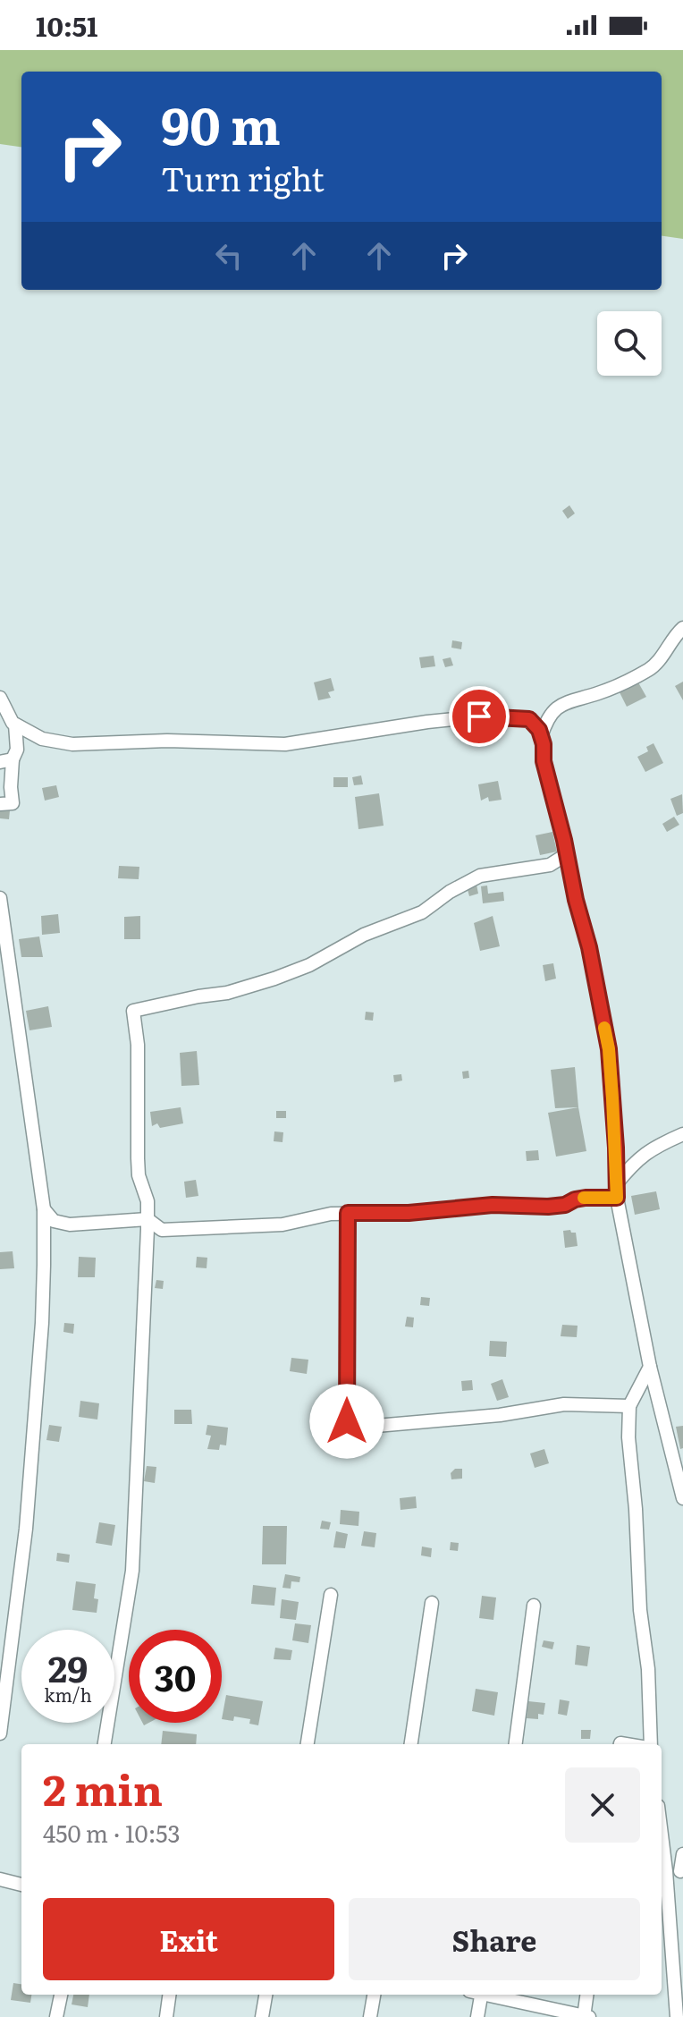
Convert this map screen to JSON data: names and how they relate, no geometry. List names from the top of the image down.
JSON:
{
  "page": {
    "status": "10:51",
    "turn": ["90 m", "Turn right"],
    "speed": "29 km/h",
    "limit": "30",
    "heading": ["2 min", "450 m · 10:53"],
    "buttons": ["Exit", "Share"]
  }
}
